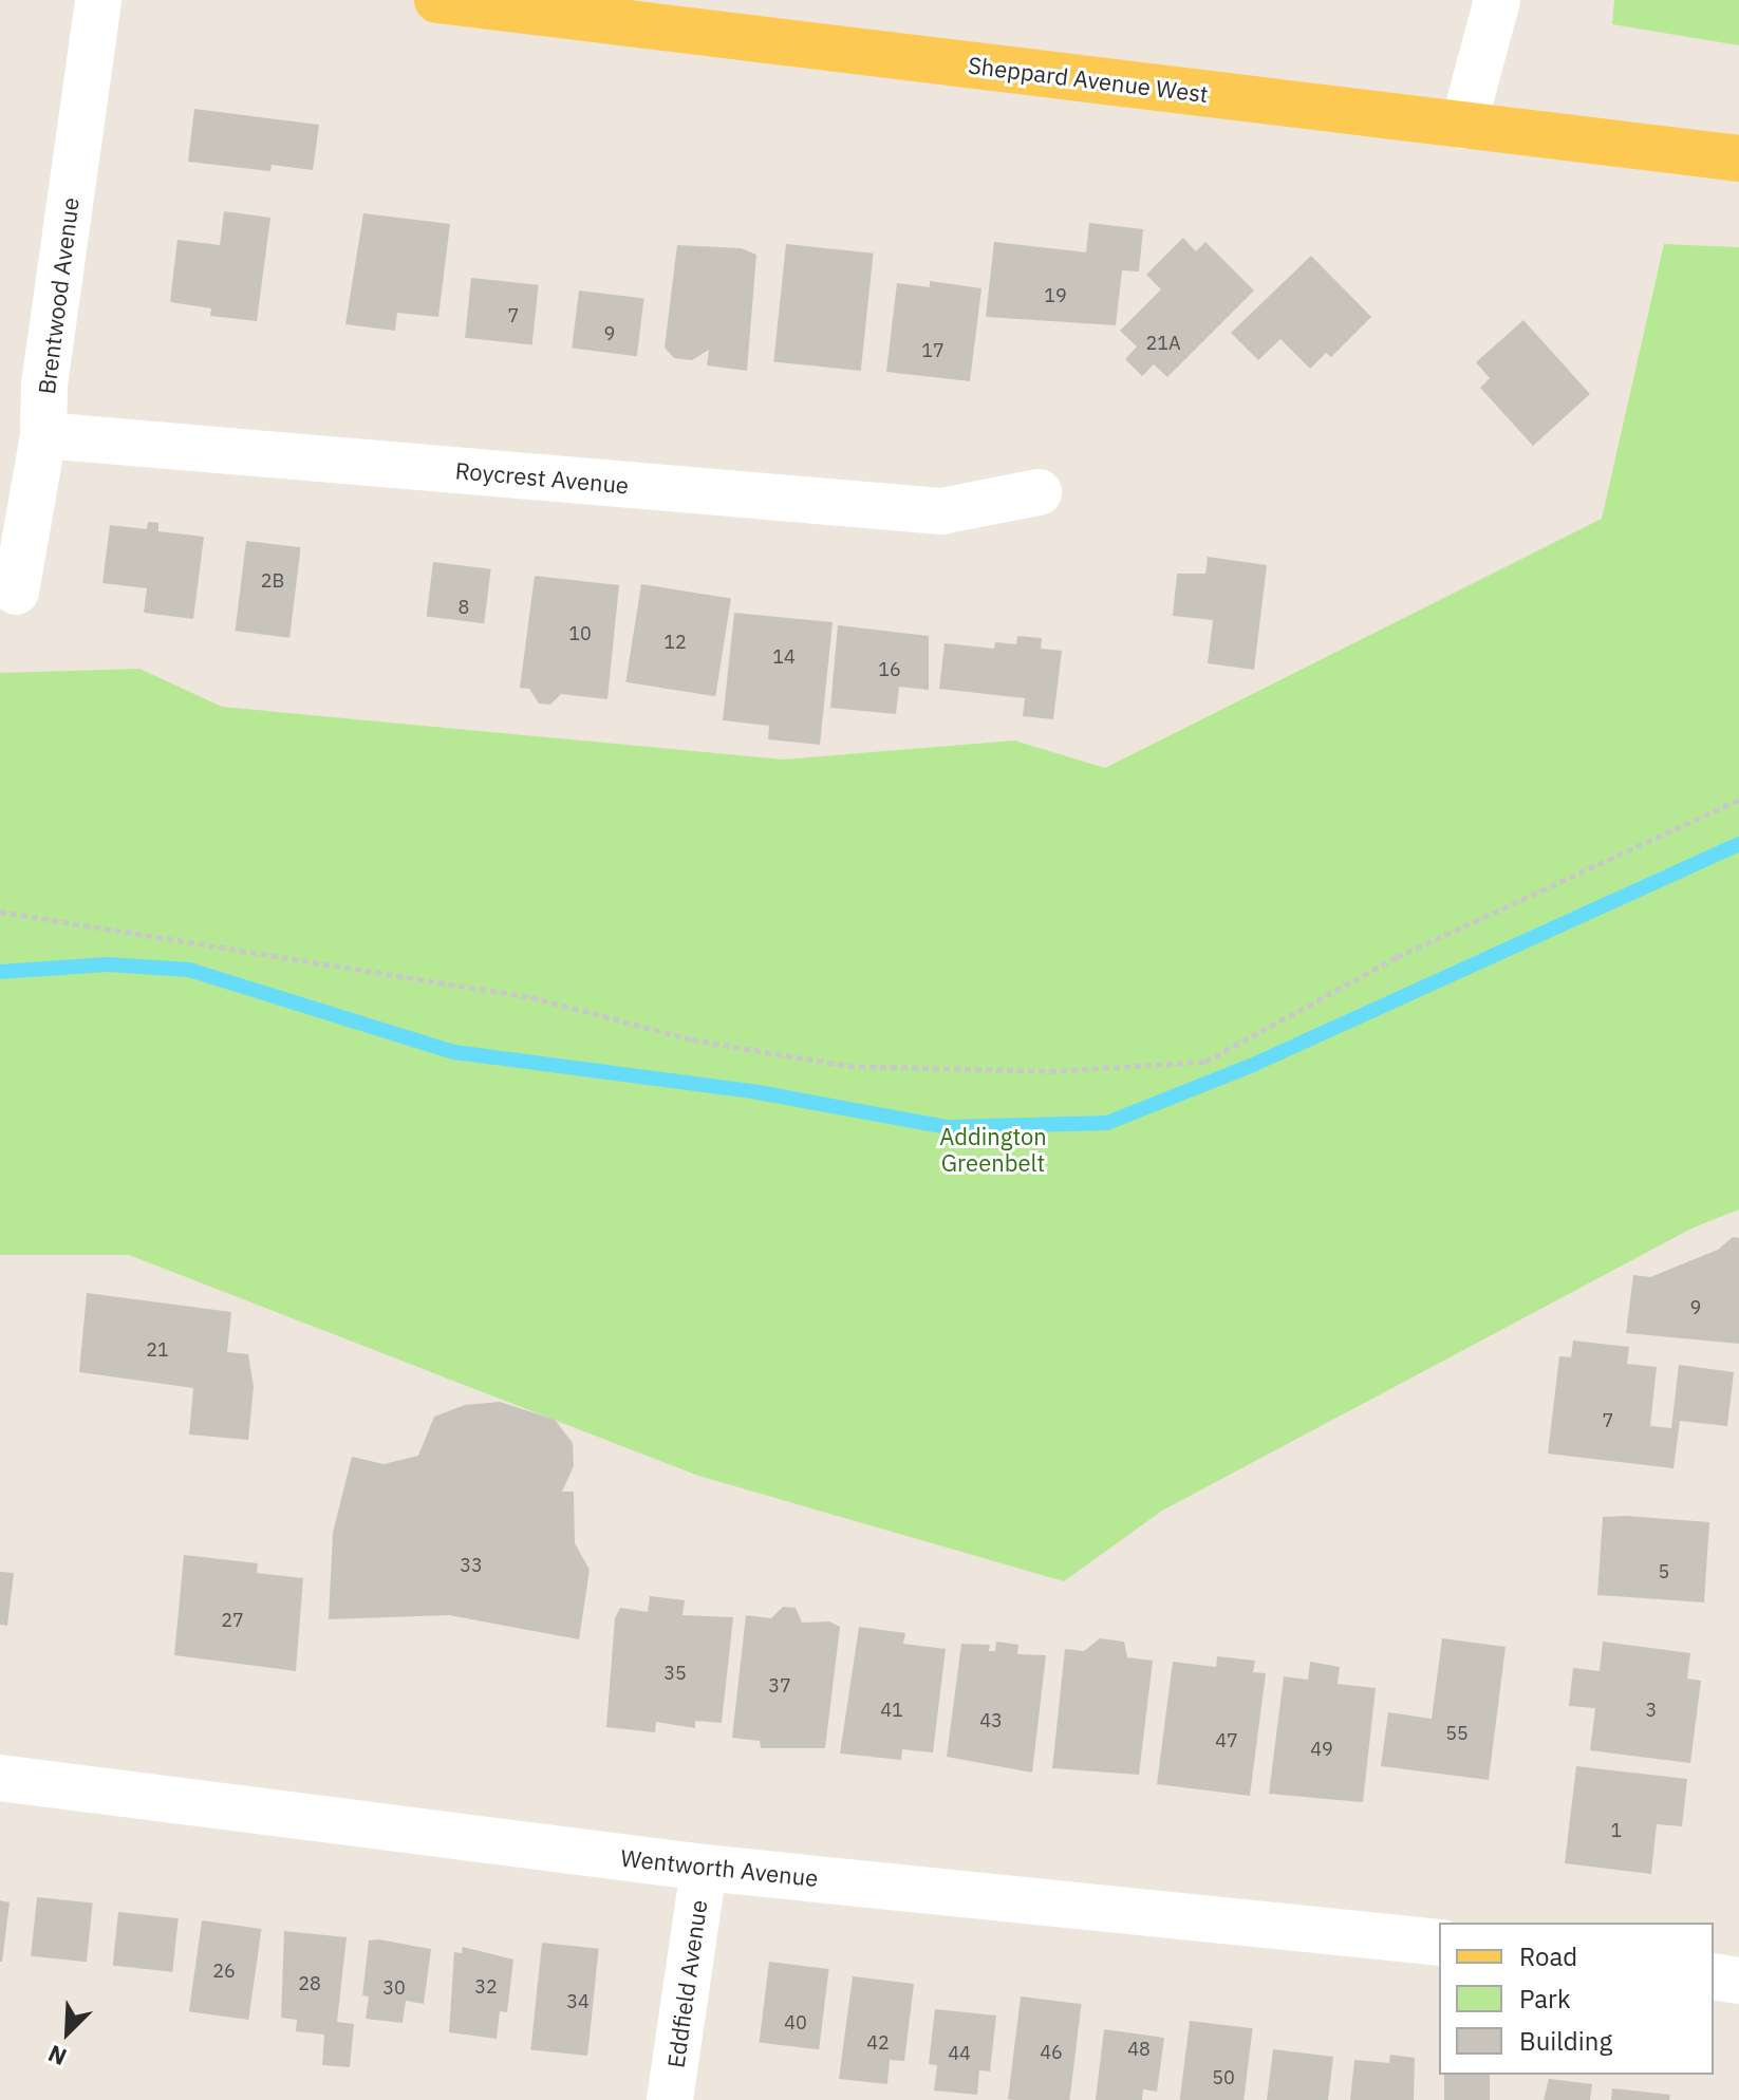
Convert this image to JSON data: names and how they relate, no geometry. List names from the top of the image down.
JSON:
{
  "streets": {
    "main road": ["Sheppard Avenue West"],
    "street": [
      "Brentwood Avenue",
      "Roycrest Avenue",
      "Wentworth Avenue",
      "Eddfield Avenue"
    ]
  },
  "crossings": [
    ["Brentwood Avenue", "Roycrest Avenue"],
    ["Wentworth Avenue", "Eddfield Avenue"]
  ],
  "parks": ["Addington Greenbelt"],
  "house_numbers": [
    "19",
    "7",
    "9",
    "21A",
    "17",
    "2B",
    "8",
    "10",
    "12",
    "14",
    "16",
    "9",
    "21",
    "7",
    "33",
    "5",
    "27",
    "35",
    "37",
    "41",
    "3",
    "43",
    "55",
    "47",
    "49",
    "1",
    "26",
    "28",
    "32",
    "30",
    "34",
    "40",
    "42",
    "48",
    "46",
    "44",
    "50"
  ],
  "legend": ["Road", "Park", "Building"],
  "north": "bottom left"
}
